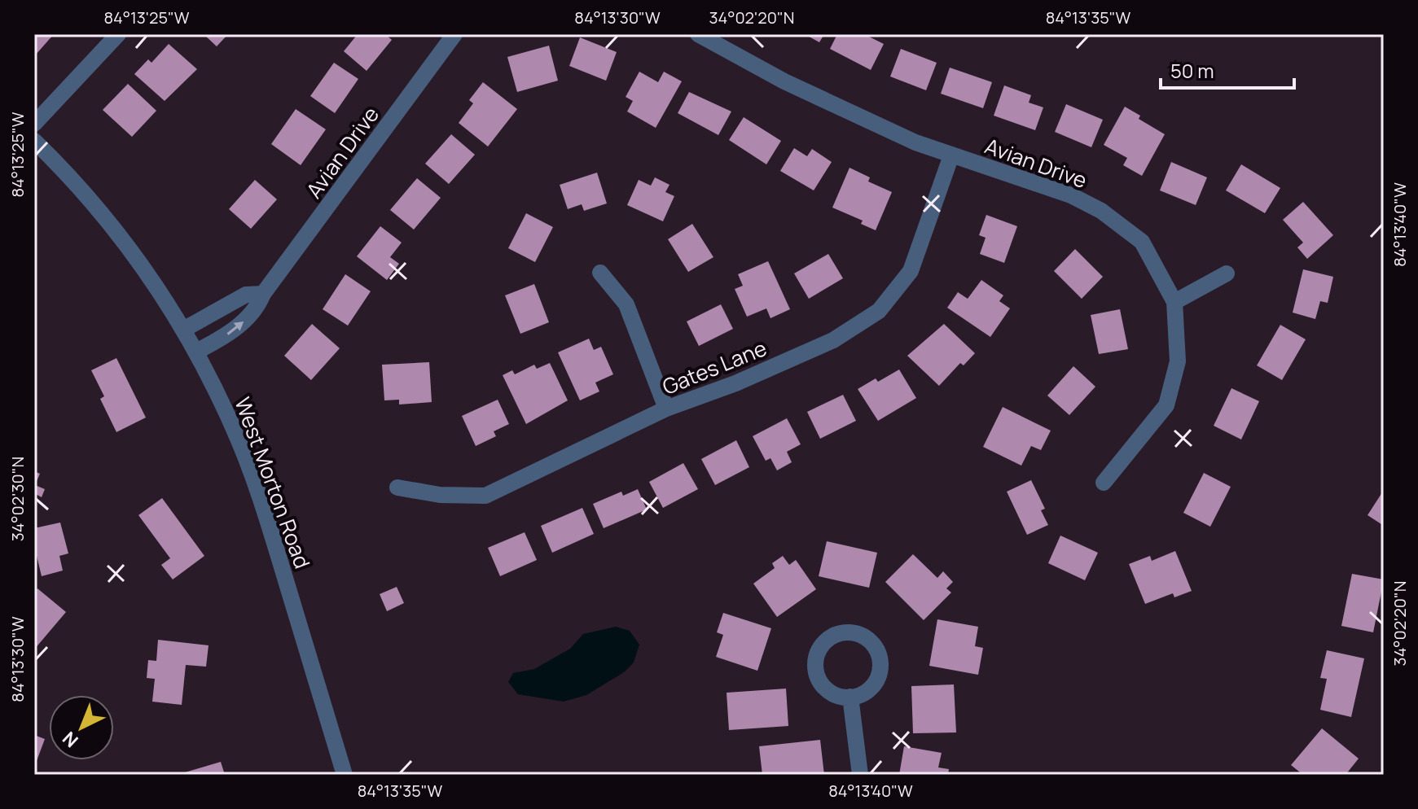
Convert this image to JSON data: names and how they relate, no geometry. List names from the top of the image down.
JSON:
{
  "streets": {
    "street": ["Avian Drive", "Gates Lane", "West Morton Road"]
  },
  "crossings": [
    ["Avian Drive", "Gates Lane"],
    ["Avian Drive", "West Morton Road"]
  ],
  "scale_bar": "50 m",
  "north": "bottom left",
  "coordinates": [
    "84°13'25\"W",
    "84°13'30\"W",
    "34°02'20\"N",
    "84°13'35\"W",
    "84°13'40\"W",
    "34°02'30\"N"
  ]
}
